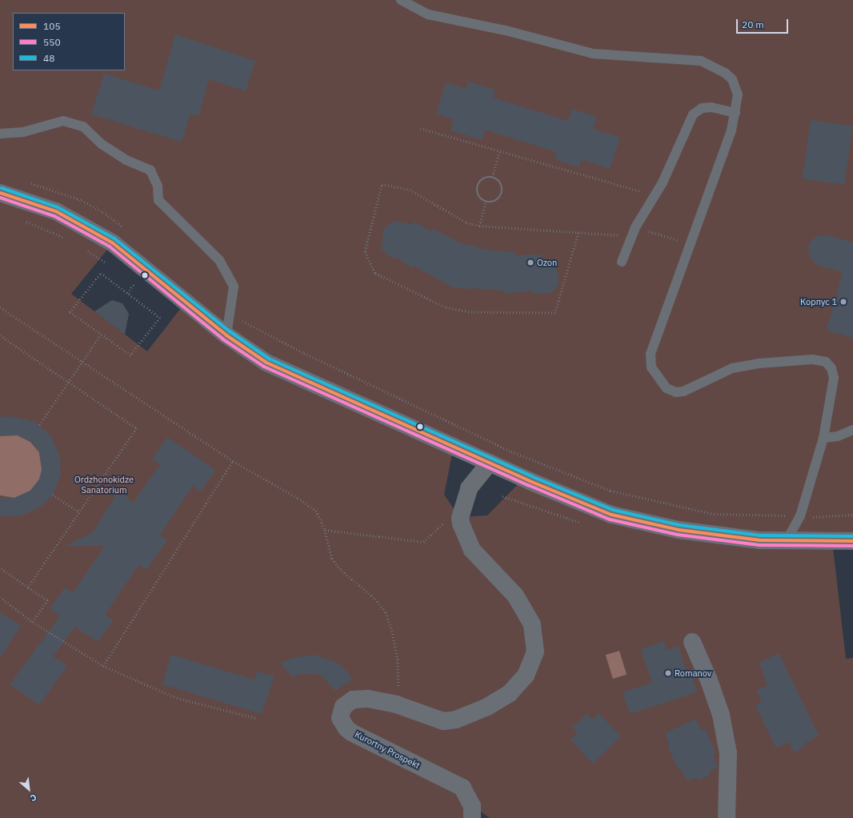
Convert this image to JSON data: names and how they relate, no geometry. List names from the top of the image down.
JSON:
{
  "streets": {
    "street": ["Kurortny Prospekt"]
  },
  "parks": ["Ordzhonokidze Sanatorium"],
  "places": ["Ozon", "Корпус 1", "Romanov"],
  "lines": ["transit line 48", "transit line 105", "transit line 550"],
  "legend": ["105", "550", "48"],
  "scale_bar": "20 m",
  "north": "bottom right"
}
